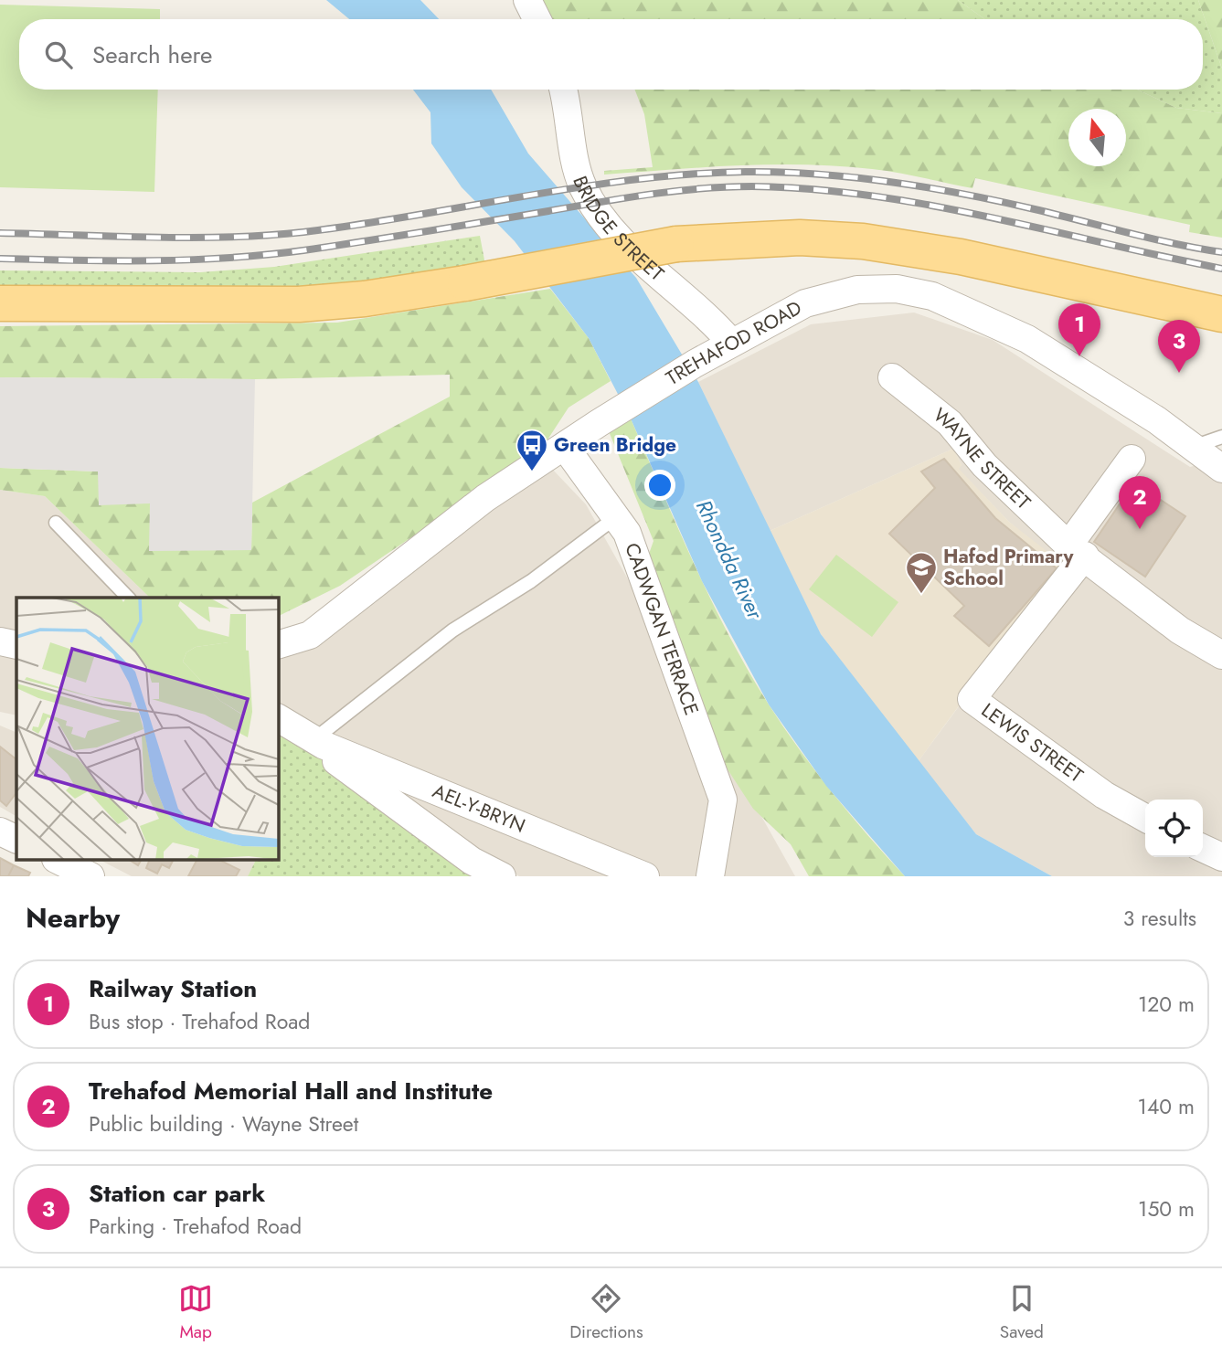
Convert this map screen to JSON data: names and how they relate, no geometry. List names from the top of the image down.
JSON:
{
  "streets": {
    "street": [
      "BRIDGE STREET",
      "TREHAFOD ROAD",
      "WAYNE STREET",
      "CADWGAN TERRACE",
      "LEWIS STREET",
      "AEL-Y-BRYN"
    ]
  },
  "crossings": [
    ["BRIDGE STREET", "TREHAFOD ROAD"],
    ["TREHAFOD ROAD", "CADWGAN TERRACE"],
    ["WAYNE STREET", "LEWIS STREET"]
  ],
  "water": ["Rhondda River"],
  "places": {
    "bus stop": ["Green Bridge"],
    "school or university": ["Hafod Primary School"]
  },
  "north": "top",
  "page": {
    "search": "Search here",
    "pins": ["1", "3", "2"],
    "heading": ["Nearby", "3 results"],
    "list": [
      {
        "mark": "1",
        "name": "Railway Station",
        "note": "Bus stop · Trehafod Road",
        "value": "120 m"
      },
      {
        "mark": "2",
        "name": "Trehafod Memorial Hall and Institute",
        "note": "Public building · Wayne Street",
        "value": "140 m"
      },
      {
        "mark": "3",
        "name": "Station car park",
        "note": "Parking · Trehafod Road",
        "value": "150 m"
      }
    ],
    "nav": ["Map", "Directions", "Saved"]
  }
}
